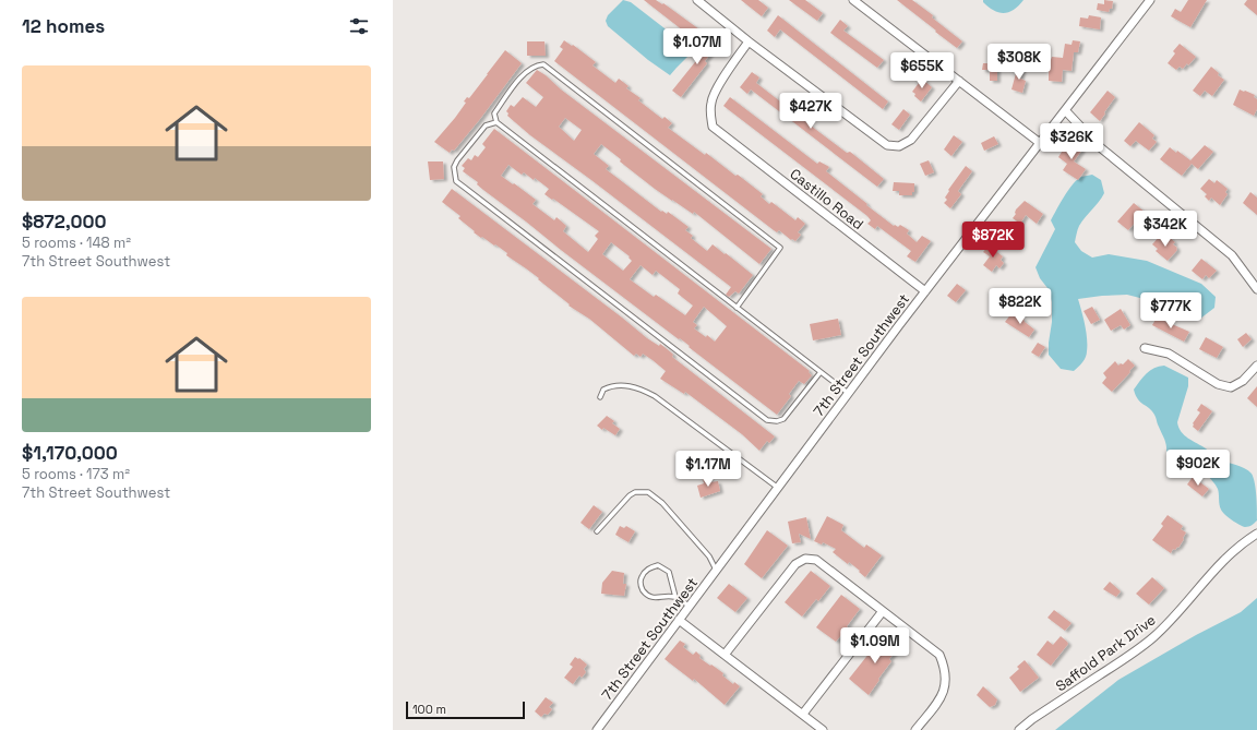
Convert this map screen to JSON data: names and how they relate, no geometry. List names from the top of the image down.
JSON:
{
  "streets": {
    "street": ["Castillo Road", "7th Street Southwest", "Saffold Park Drive"]
  },
  "crossings": [
    ["Castillo Road", "7th Street Southwest"]
  ],
  "scale_bar": "100 m",
  "page": {
    "heading": "12 homes",
    "price": [
      "$1.07M",
      "$308K",
      "$655K",
      "$427K",
      "$326K",
      "$342K",
      "$872K",
      "$822K",
      "$777K",
      "$902K",
      "$1.17M",
      "$1.09M"
    ],
    "list": [
      {
        "name": "$872,000",
        "note": "5 rooms · 148 m² · 7th Street Southwest"
      },
      {
        "name": "$1,170,000",
        "note": "5 rooms · 173 m² · 7th Street Southwest"
      }
    ],
    "scale": "100 m"
  }
}
